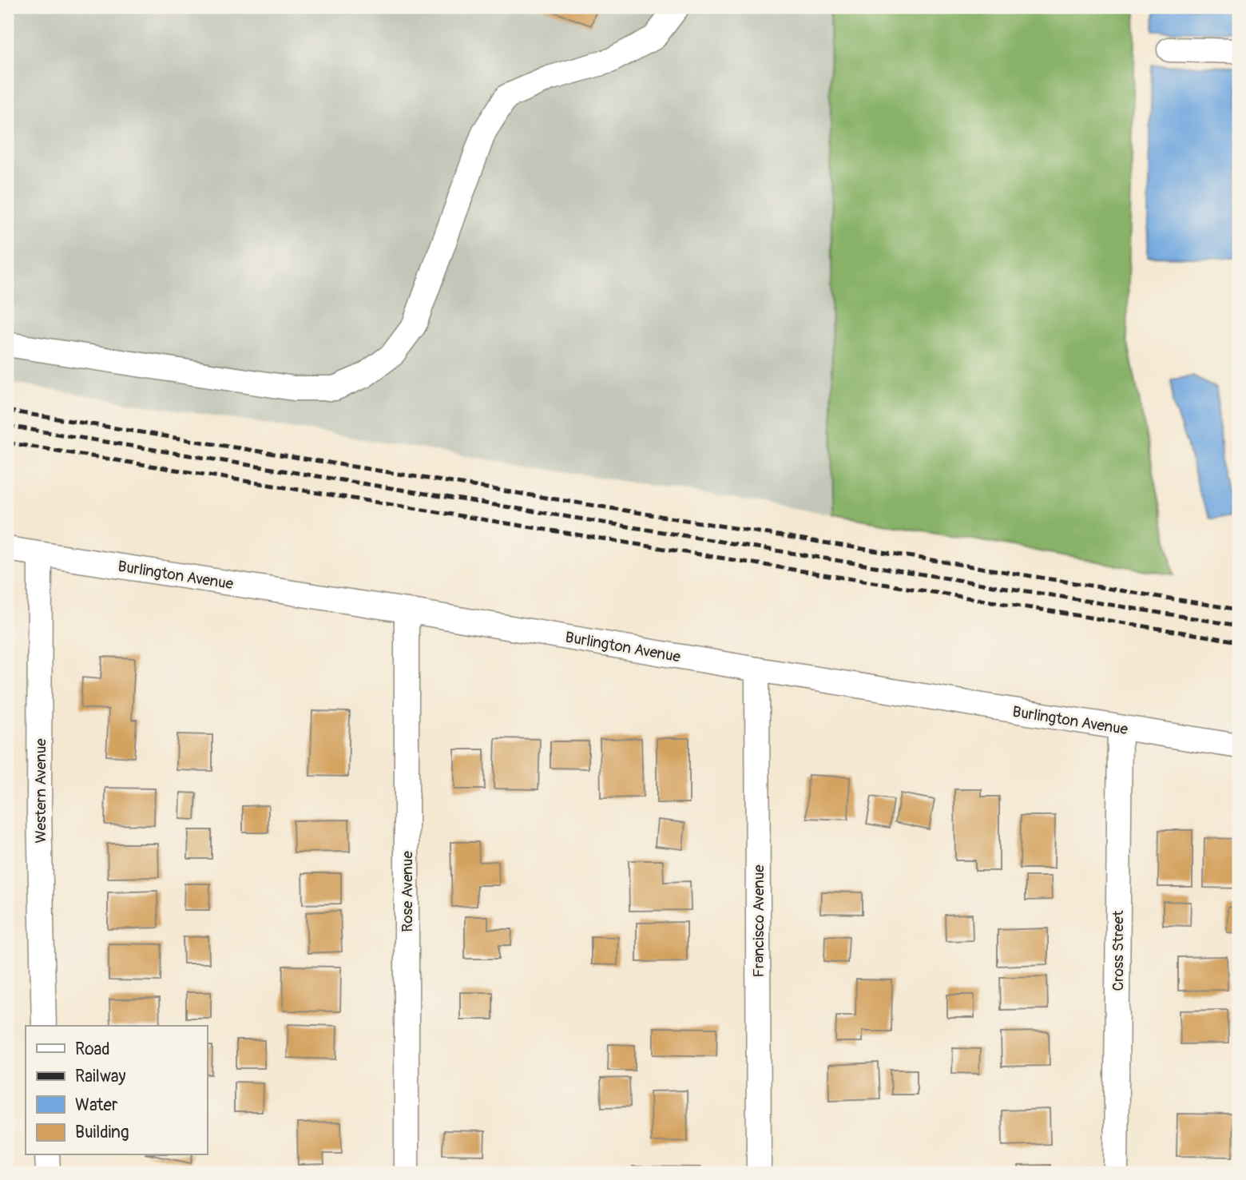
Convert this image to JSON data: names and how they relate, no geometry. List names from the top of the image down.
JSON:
{
  "streets": {
    "street": [
      "Burlington Avenue",
      "Western Avenue",
      "Rose Avenue",
      "Francisco Avenue",
      "Cross Street"
    ]
  },
  "crossings": [
    ["Burlington Avenue", "Western Avenue"],
    ["Burlington Avenue", "Rose Avenue"],
    ["Burlington Avenue", "Francisco Avenue"],
    ["Burlington Avenue", "Cross Street"]
  ],
  "legend": [
    "Road",
    "Railway",
    "Water",
    "Building"
  ]
}
